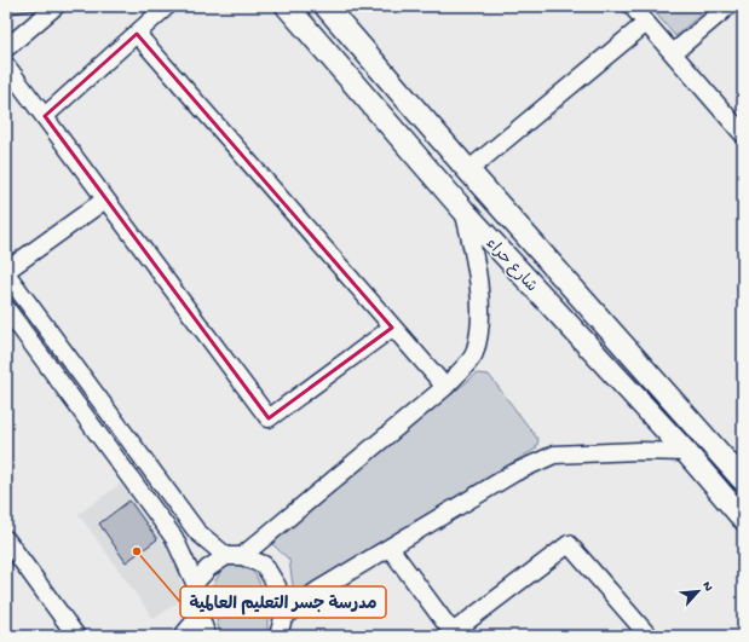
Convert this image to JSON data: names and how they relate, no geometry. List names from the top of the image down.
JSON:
{
  "streets": {
    "main road": ["شارع حراء"]
  },
  "places": ["مدرسة جسر التعليم العالمية"],
  "north": "top right"
}
